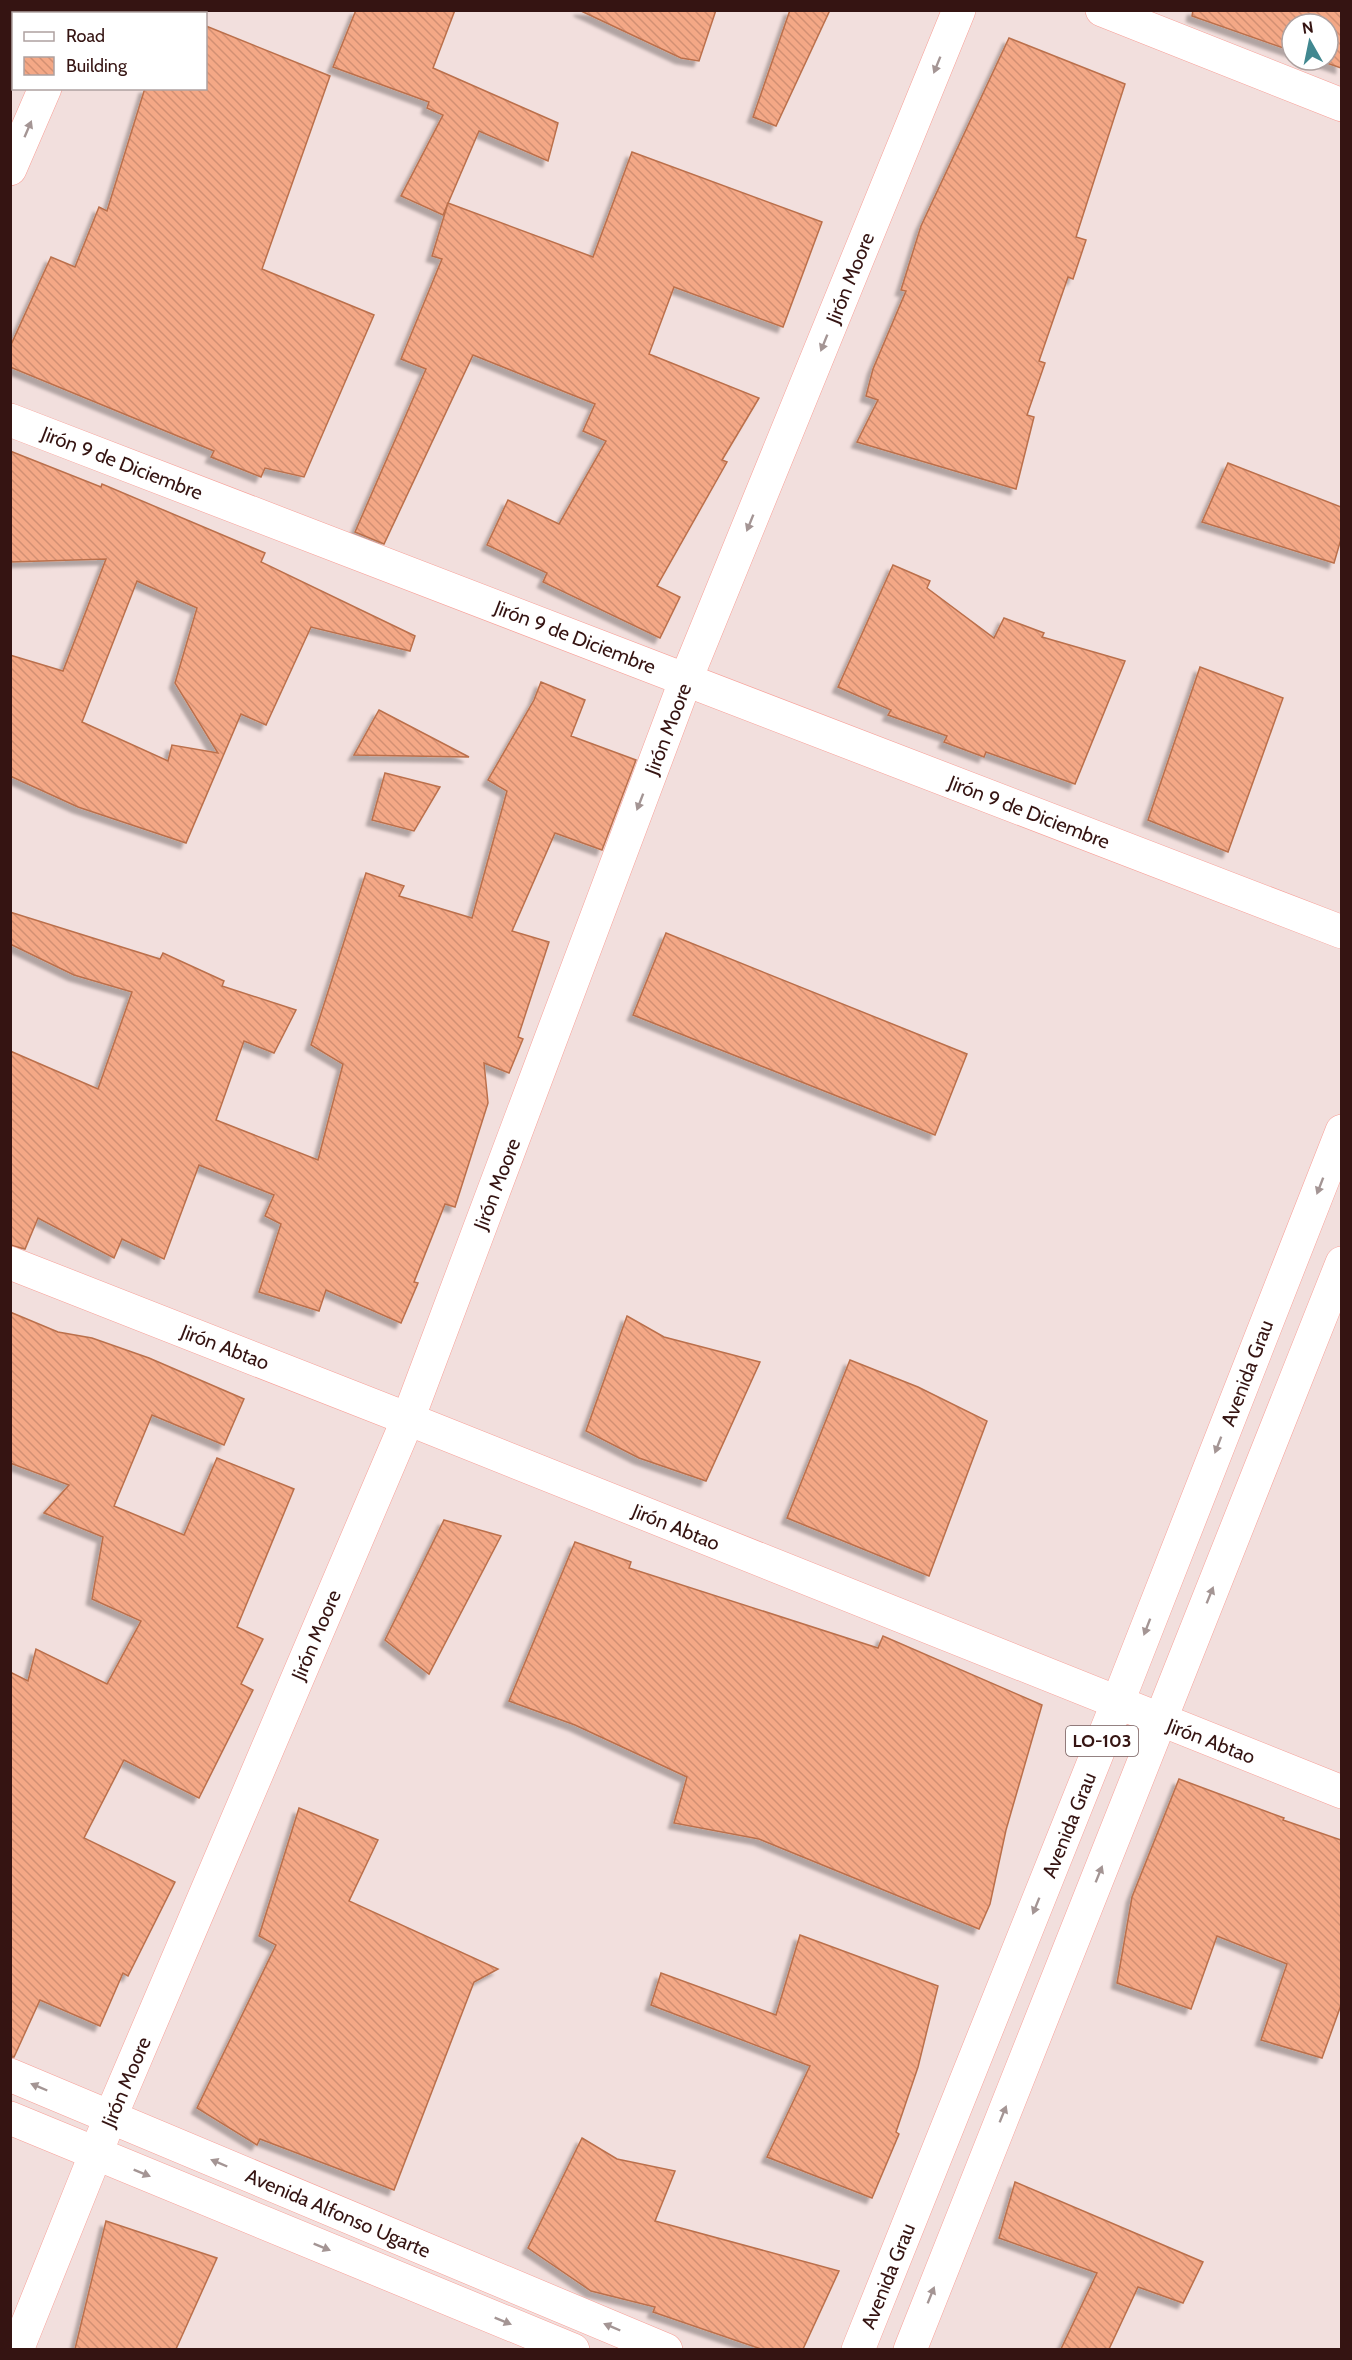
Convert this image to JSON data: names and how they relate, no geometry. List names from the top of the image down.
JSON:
{
  "streets": {
    "street": [
      "Jirón Moore",
      "Jirón 9 de Diciembre",
      "Jirón Abtao",
      "Avenida Grau",
      "LO-103",
      "Avenida Alfonso Ugarte"
    ]
  },
  "crossings": [
    ["Jirón Moore", "Jirón 9 de Diciembre"],
    ["Jirón Moore", "Jirón Abtao"],
    ["Jirón Moore", "Avenida Alfonso Ugarte"],
    ["Jirón Abtao", "Avenida Grau"],
    ["Jirón Abtao", "LO-103"]
  ],
  "one_way": ["Jirón Moore"],
  "legend": ["Road", "Building"],
  "north": "top"
}
